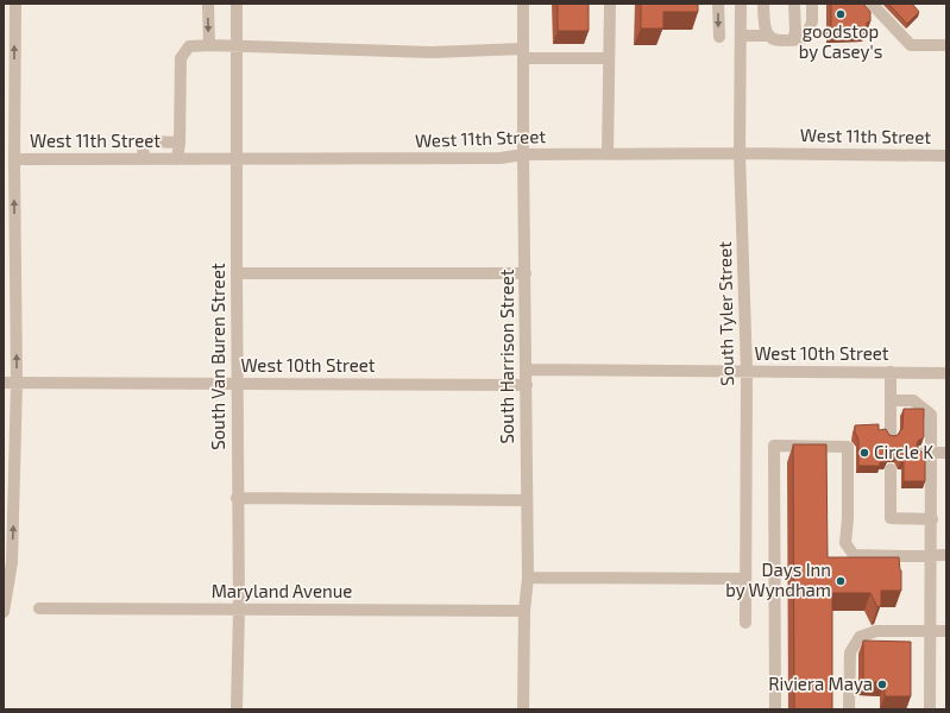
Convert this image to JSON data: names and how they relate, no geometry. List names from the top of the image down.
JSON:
{
  "streets": {
    "street": [
      "West 11th Street",
      "South Tyler Street",
      "West 10th Street",
      "South Van Buren Street",
      "South Harrison Street",
      "Maryland Avenue"
    ]
  },
  "crossings": [
    ["West 11th Street", "South Tyler Street"],
    ["West 11th Street", "South Van Buren Street"],
    ["West 11th Street", "South Harrison Street"],
    ["South Tyler Street", "West 10th Street"],
    ["West 10th Street", "South Van Buren Street"],
    ["West 10th Street", "South Harrison Street"],
    ["South Van Buren Street", "Maryland Avenue"],
    ["South Harrison Street", "Maryland Avenue"]
  ],
  "places": [
    "goodstop by Casey's",
    "Circle K",
    "Days Inn by Wyndham",
    "Riviera Maya"
  ]
}
